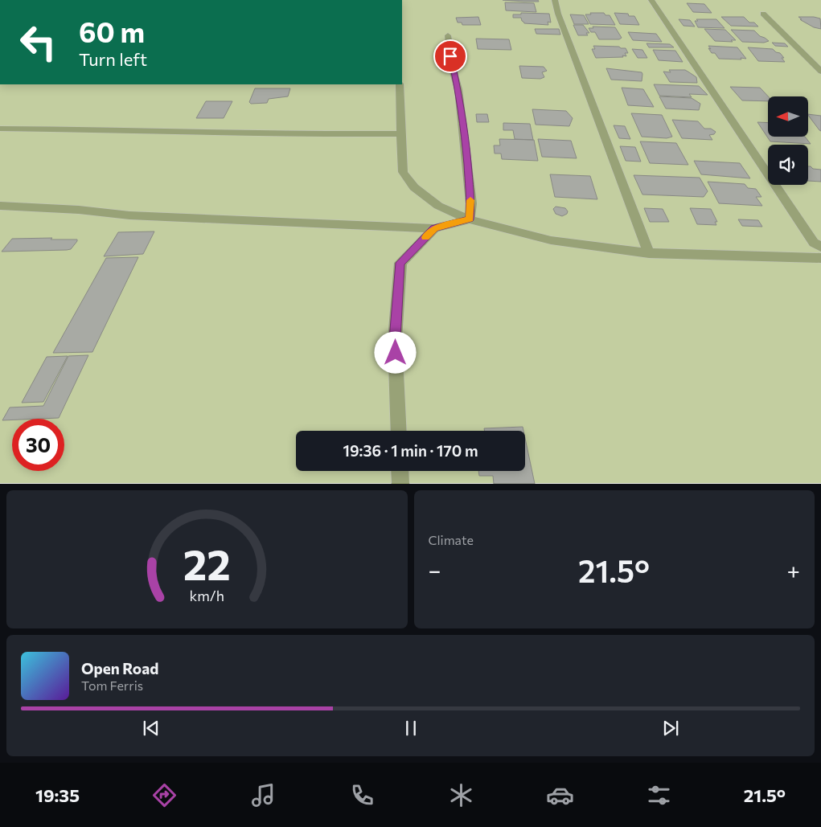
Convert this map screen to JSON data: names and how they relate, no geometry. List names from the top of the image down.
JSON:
{
  "north": "left",
  "page": {
    "turn": ["60 m", "Turn left"],
    "limit": "30",
    "trip": "19:36 · 1 min · 170 m",
    "tile": "Climate",
    "heat": ["−", "21.5°", "+"],
    "song": ["Open Road", "Tom Ferris"],
    "tabs": ["19:35", "21.5°"],
    "gauge": ["22", "km/h"]
  }
}
